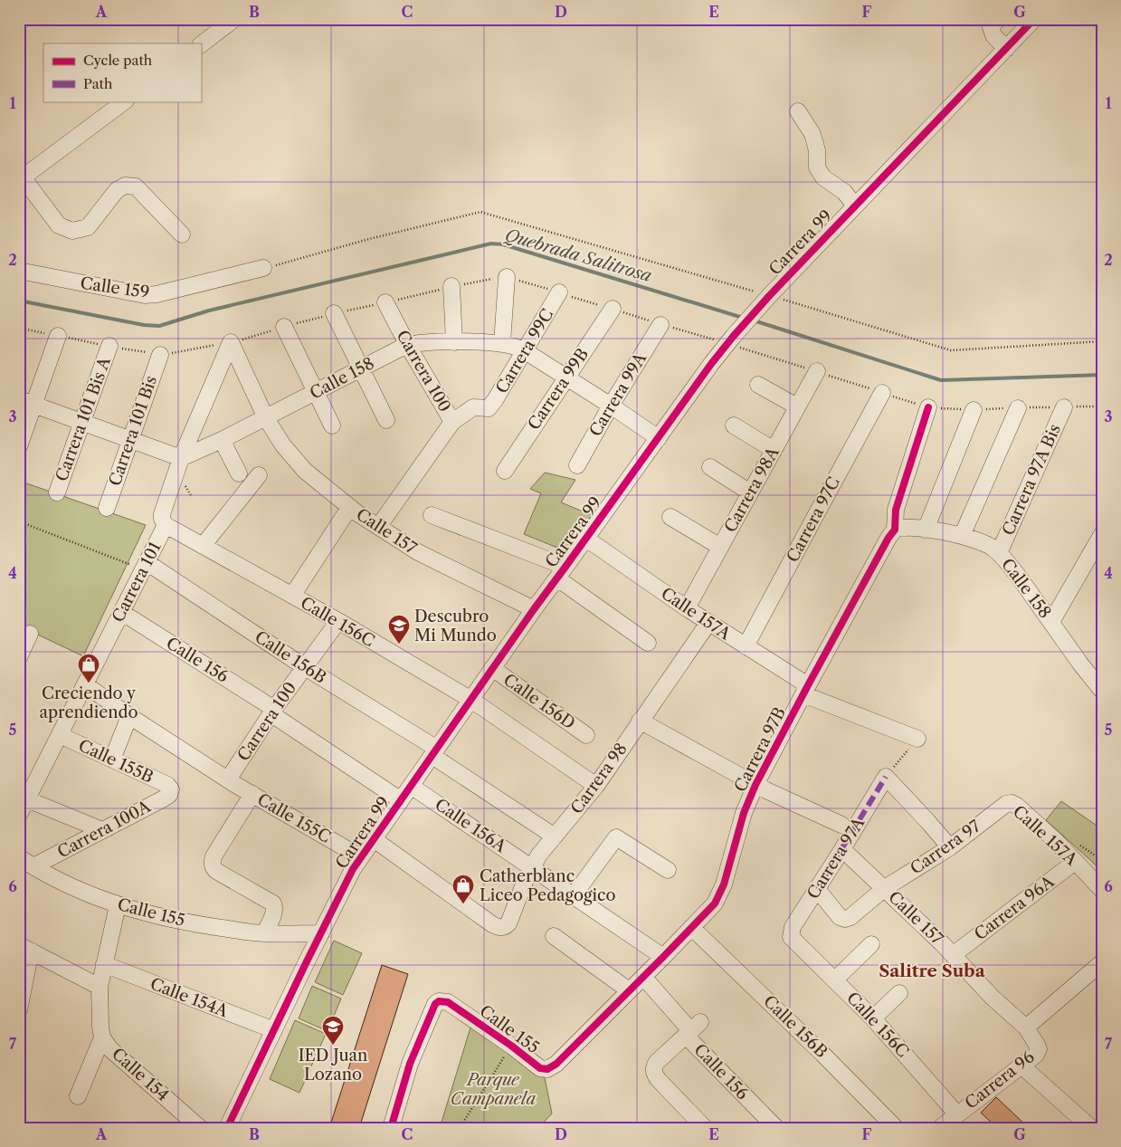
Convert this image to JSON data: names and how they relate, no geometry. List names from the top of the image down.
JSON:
{
  "streets": {
    "street": [
      "Carrera 99",
      "Calle 159",
      "Carrera 99C",
      "Carrera 100",
      "Calle 158",
      "Carrera 99B",
      "Carrera 99A",
      "Carrera 101 Bis A",
      "Carrera 101 Bis",
      "Carrera 97A Bis",
      "Carrera 98A",
      "Carrera 97C",
      "Calle 157",
      "Carrera 101",
      "Calle 157A",
      "Calle 156C",
      "Calle 156B",
      "Calle 156",
      "Calle 156D",
      "Carrera 97B",
      "Calle 155B",
      "Carrera 98",
      "Calle 155C",
      "Calle 156A",
      "Carrera 100A",
      "Carrera 97",
      "Carrera 97A",
      "Carrera 96A",
      "Calle 155",
      "Calle 154A",
      "Calle 154",
      "Carrera 96"
    ]
  },
  "crossings": [
    ["Carrera 99", "Calle 158"],
    ["Carrera 99", "Calle 157"],
    ["Carrera 99", "Calle 157A"],
    ["Carrera 99", "Calle 156C"],
    ["Carrera 99", "Calle 156B"],
    ["Carrera 99", "Calle 156"],
    ["Carrera 99", "Calle 156D"],
    ["Carrera 99", "Carrera 98"],
    ["Carrera 99", "Calle 155C"],
    ["Carrera 99", "Calle 156A"],
    ["Carrera 99", "Calle 155"],
    ["Carrera 99", "Calle 154A"],
    ["Carrera 99C", "Carrera 100"],
    ["Carrera 99C", "Calle 158"],
    ["Carrera 100", "Calle 158"],
    ["Carrera 100", "Calle 157"],
    ["Carrera 100", "Calle 156C"],
    ["Carrera 100", "Calle 156B"],
    ["Carrera 100", "Calle 156"],
    ["Carrera 100", "Calle 155C"],
    ["Calle 158", "Carrera 99B"],
    ["Calle 158", "Carrera 99A"],
    ["Calle 158", "Carrera 97A Bis"],
    ["Calle 158", "Calle 157"],
    ["Calle 158", "Carrera 101"],
    ["Calle 158", "Carrera 97B"],
    ["Carrera 98A", "Calle 157A"],
    ["Carrera 97C", "Calle 157A"],
    ["Calle 157", "Carrera 101"],
    ["Calle 157", "Carrera 97"],
    ["Calle 157", "Carrera 97A"],
    ["Calle 157", "Carrera 96A"],
    ["Calle 157", "Carrera 96"],
    ["Carrera 101", "Calle 156C"],
    ["Carrera 101", "Calle 156B"],
    ["Carrera 101", "Calle 156"],
    ["Carrera 101", "Calle 155B"],
    ["Carrera 101", "Calle 155C"],
    ["Calle 157A", "Carrera 97B"],
    ["Calle 157A", "Carrera 98"],
    ["Calle 157A", "Carrera 97"],
    ["Calle 157A", "Carrera 96A"],
    ["Calle 156C", "Carrera 98"],
    ["Calle 156C", "Carrera 97A"],
    ["Calle 156C", "Carrera 96"],
    ["Calle 156B", "Carrera 97B"],
    ["Calle 156B", "Carrera 98"],
    ["Calle 156", "Carrera 97B"],
    ["Carrera 97B", "Calle 156A"],
    ["Carrera 97B", "Calle 155"],
    ["Calle 155B", "Carrera 100A"],
    ["Carrera 98", "Calle 156A"],
    ["Carrera 100A", "Calle 155"],
    ["Carrera 97", "Carrera 97A"]
  ],
  "districts": ["Salitre Suba"],
  "water": ["Quebrada Salitrosa"],
  "parks": ["Parque Campanela"],
  "places": {
    "school or university": ["Descubro Mi Mundo", "IED Juan Lozano"],
    "shop": ["Creciendo y aprendiendo", "Catherblanc Liceo Pedagogico"]
  },
  "legend": ["Cycle path", "Path"],
  "grid": {
    "columns": [
      "A",
      "B",
      "C",
      "D",
      "E",
      "F",
      "G"
    ],
    "rows": [
      "1",
      "2",
      "3",
      "4",
      "5",
      "6",
      "7"
    ]
  }
}
